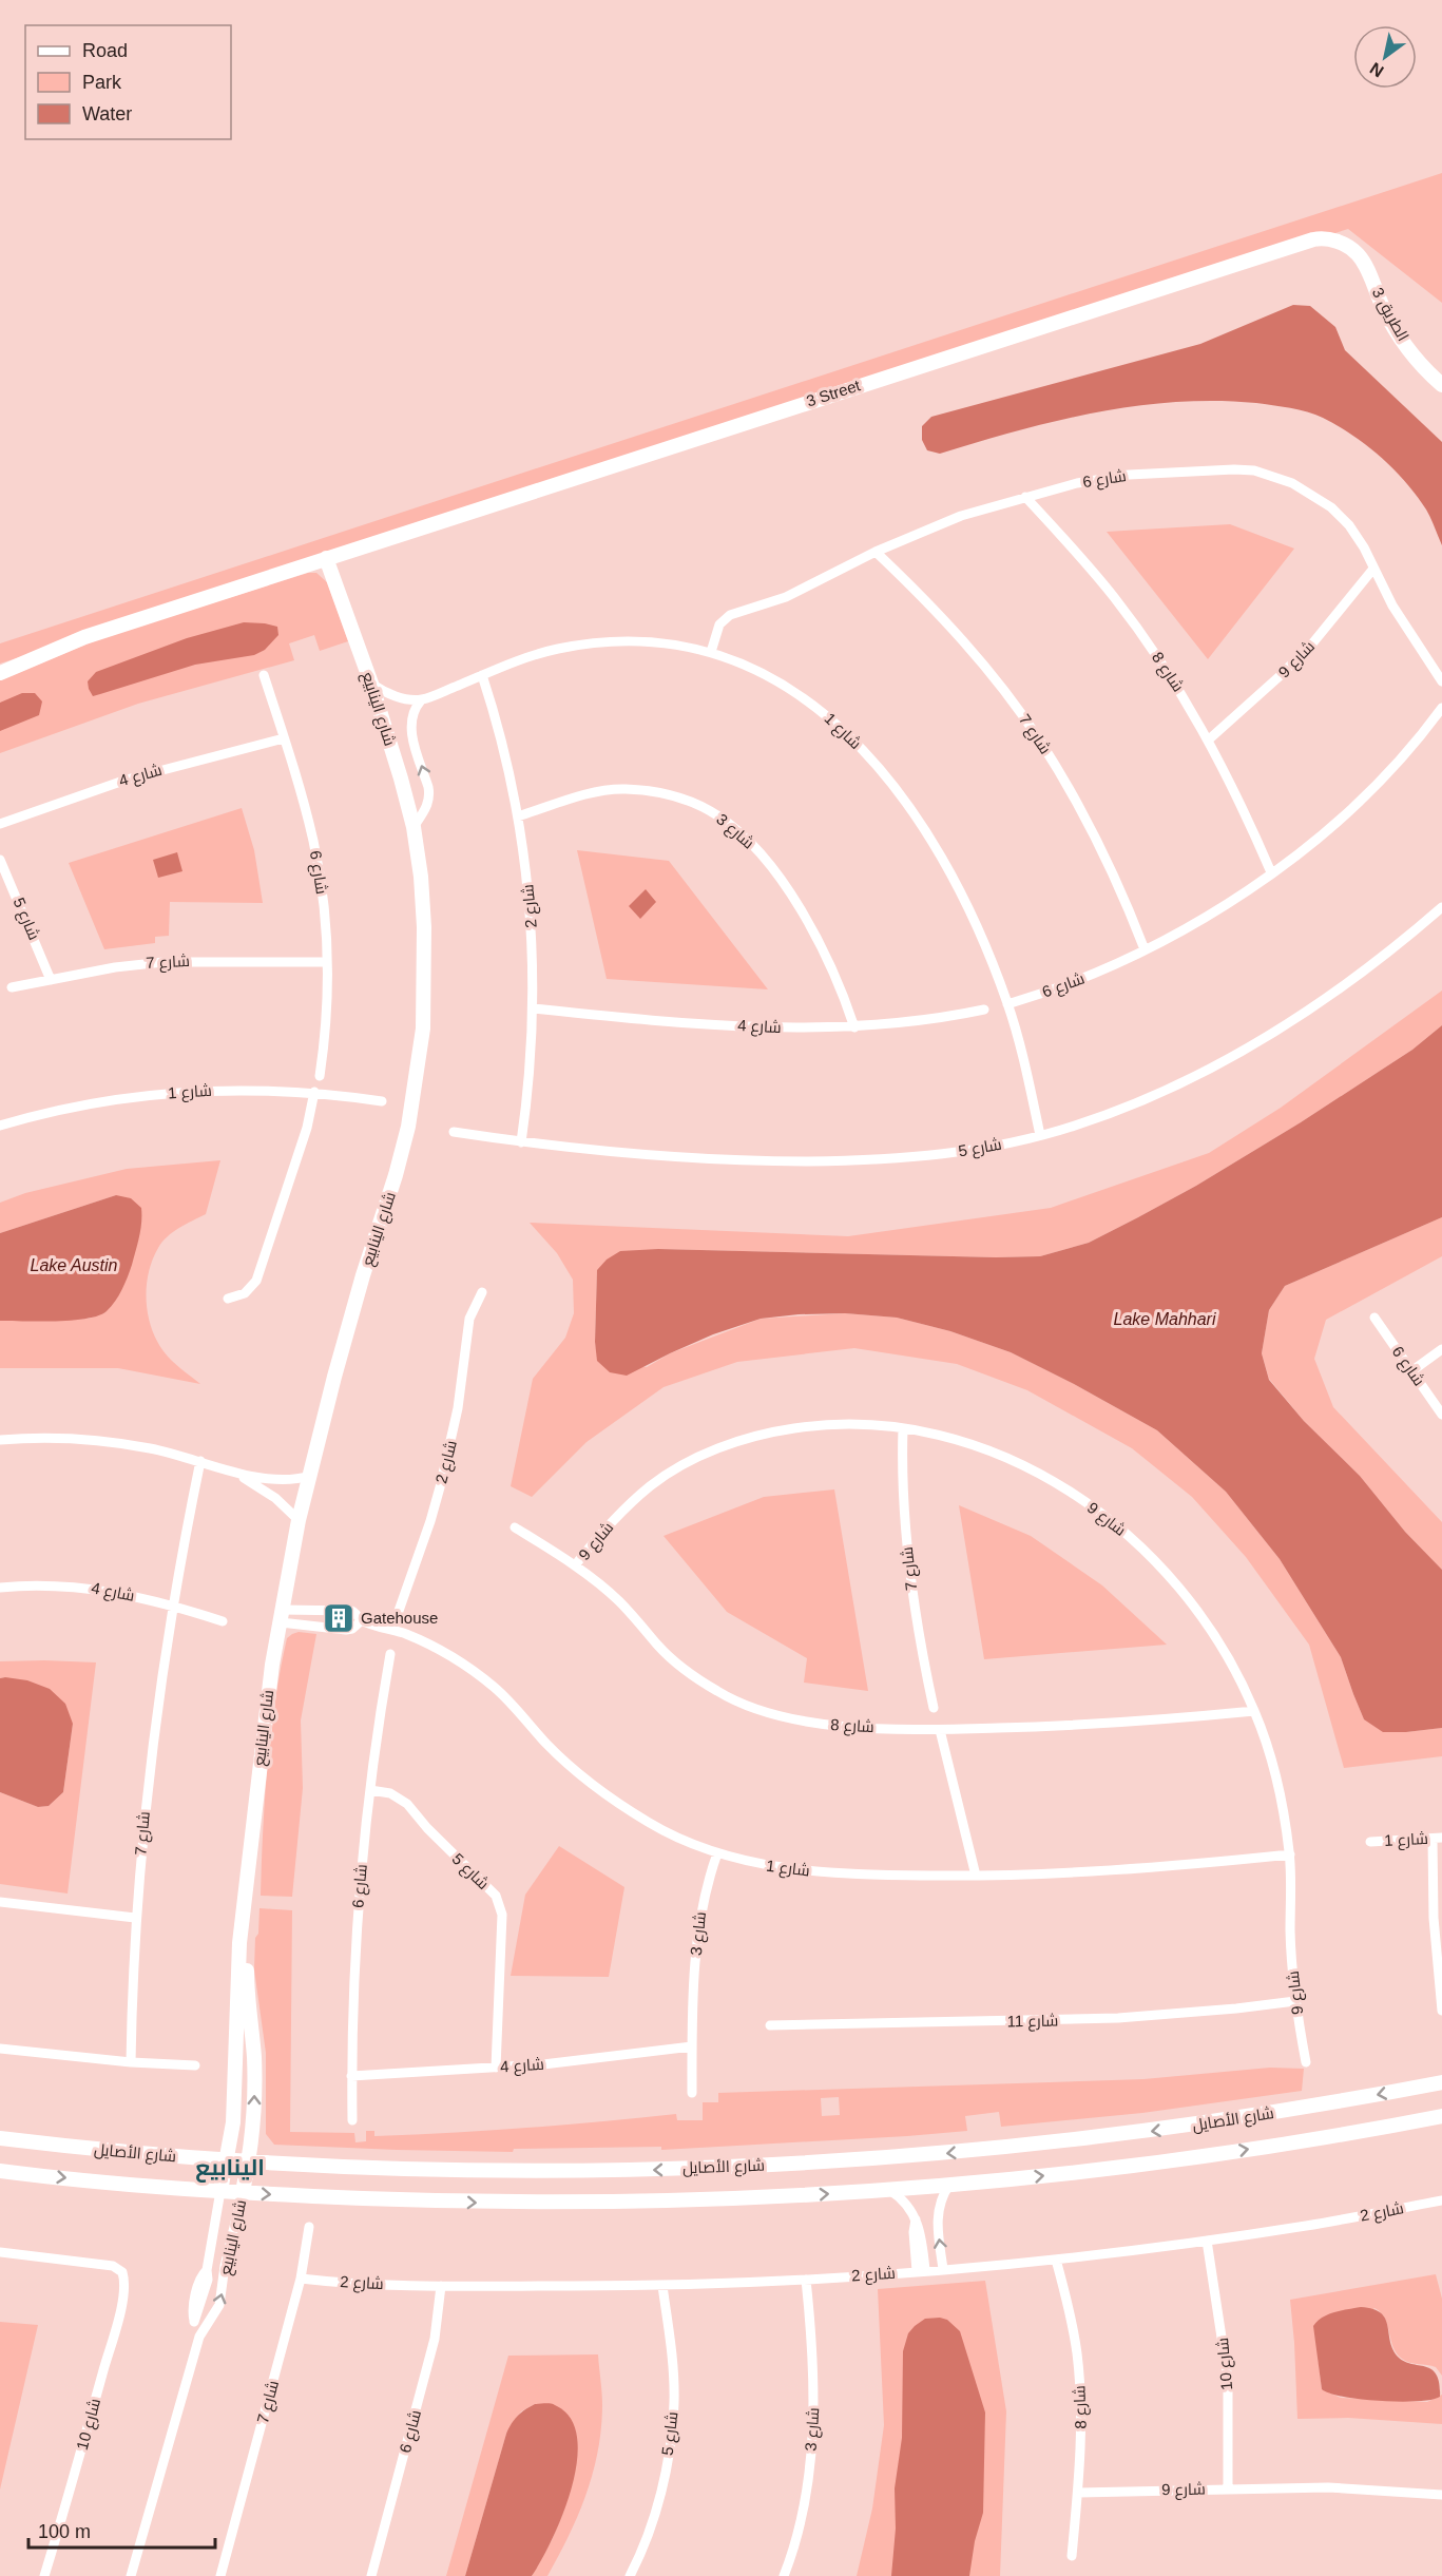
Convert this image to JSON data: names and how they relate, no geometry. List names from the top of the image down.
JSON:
{
  "streets": {
    "street": [
      "3 الطريق",
      "3 Street",
      "شارع 6",
      "شارع 9",
      "شارع 8",
      "شارع الينابيع",
      "شارع 1",
      "شارع 7",
      "شارع 4",
      "شارع 3",
      "شارع 2",
      "شارع 5",
      "شارع 11",
      "شارع الأصايل",
      "شارع 10"
    ]
  },
  "crossings": [
    ["3 الطريق", "3 Street"],
    ["3 Street", "شارع الينابيع"],
    ["شارع 6", "شارع 9"],
    ["شارع 6", "شارع 8"],
    ["شارع 6", "شارع 1"],
    ["شارع 6", "شارع 7"],
    ["شارع 6", "شارع 4"],
    ["شارع 6", "شارع 2"],
    ["شارع 6", "شارع 5"],
    ["شارع 9", "شارع 8"],
    ["شارع 9", "شارع 1"],
    ["شارع 9", "شارع 7"],
    ["شارع 9", "شارع 11"],
    ["شارع 9", "شارع 10"],
    ["شارع 8", "شارع 2"],
    ["شارع الينابيع", "شارع 1"],
    ["شارع الينابيع", "شارع الأصايل"],
    ["شارع 1", "شارع 3"],
    ["شارع 1", "شارع 2"],
    ["شارع 1", "شارع 5"],
    ["شارع 7", "شارع 4"],
    ["شارع 7", "شارع 2"],
    ["شارع 7", "شارع 5"],
    ["شارع 4", "شارع 3"],
    ["شارع 4", "شارع 2"],
    ["شارع 4", "شارع 5"],
    ["شارع 3", "شارع 2"],
    ["شارع 2", "شارع 5"],
    ["شارع 2", "شارع 10"]
  ],
  "districts": ["الينابيع"],
  "water": ["Lake Austin", "Lake Mahhari"],
  "places": {
    "building": ["Gatehouse"]
  },
  "legend": ["Road", "Park", "Water"],
  "scale_bar": "100 m",
  "north": "bottom left"
}
